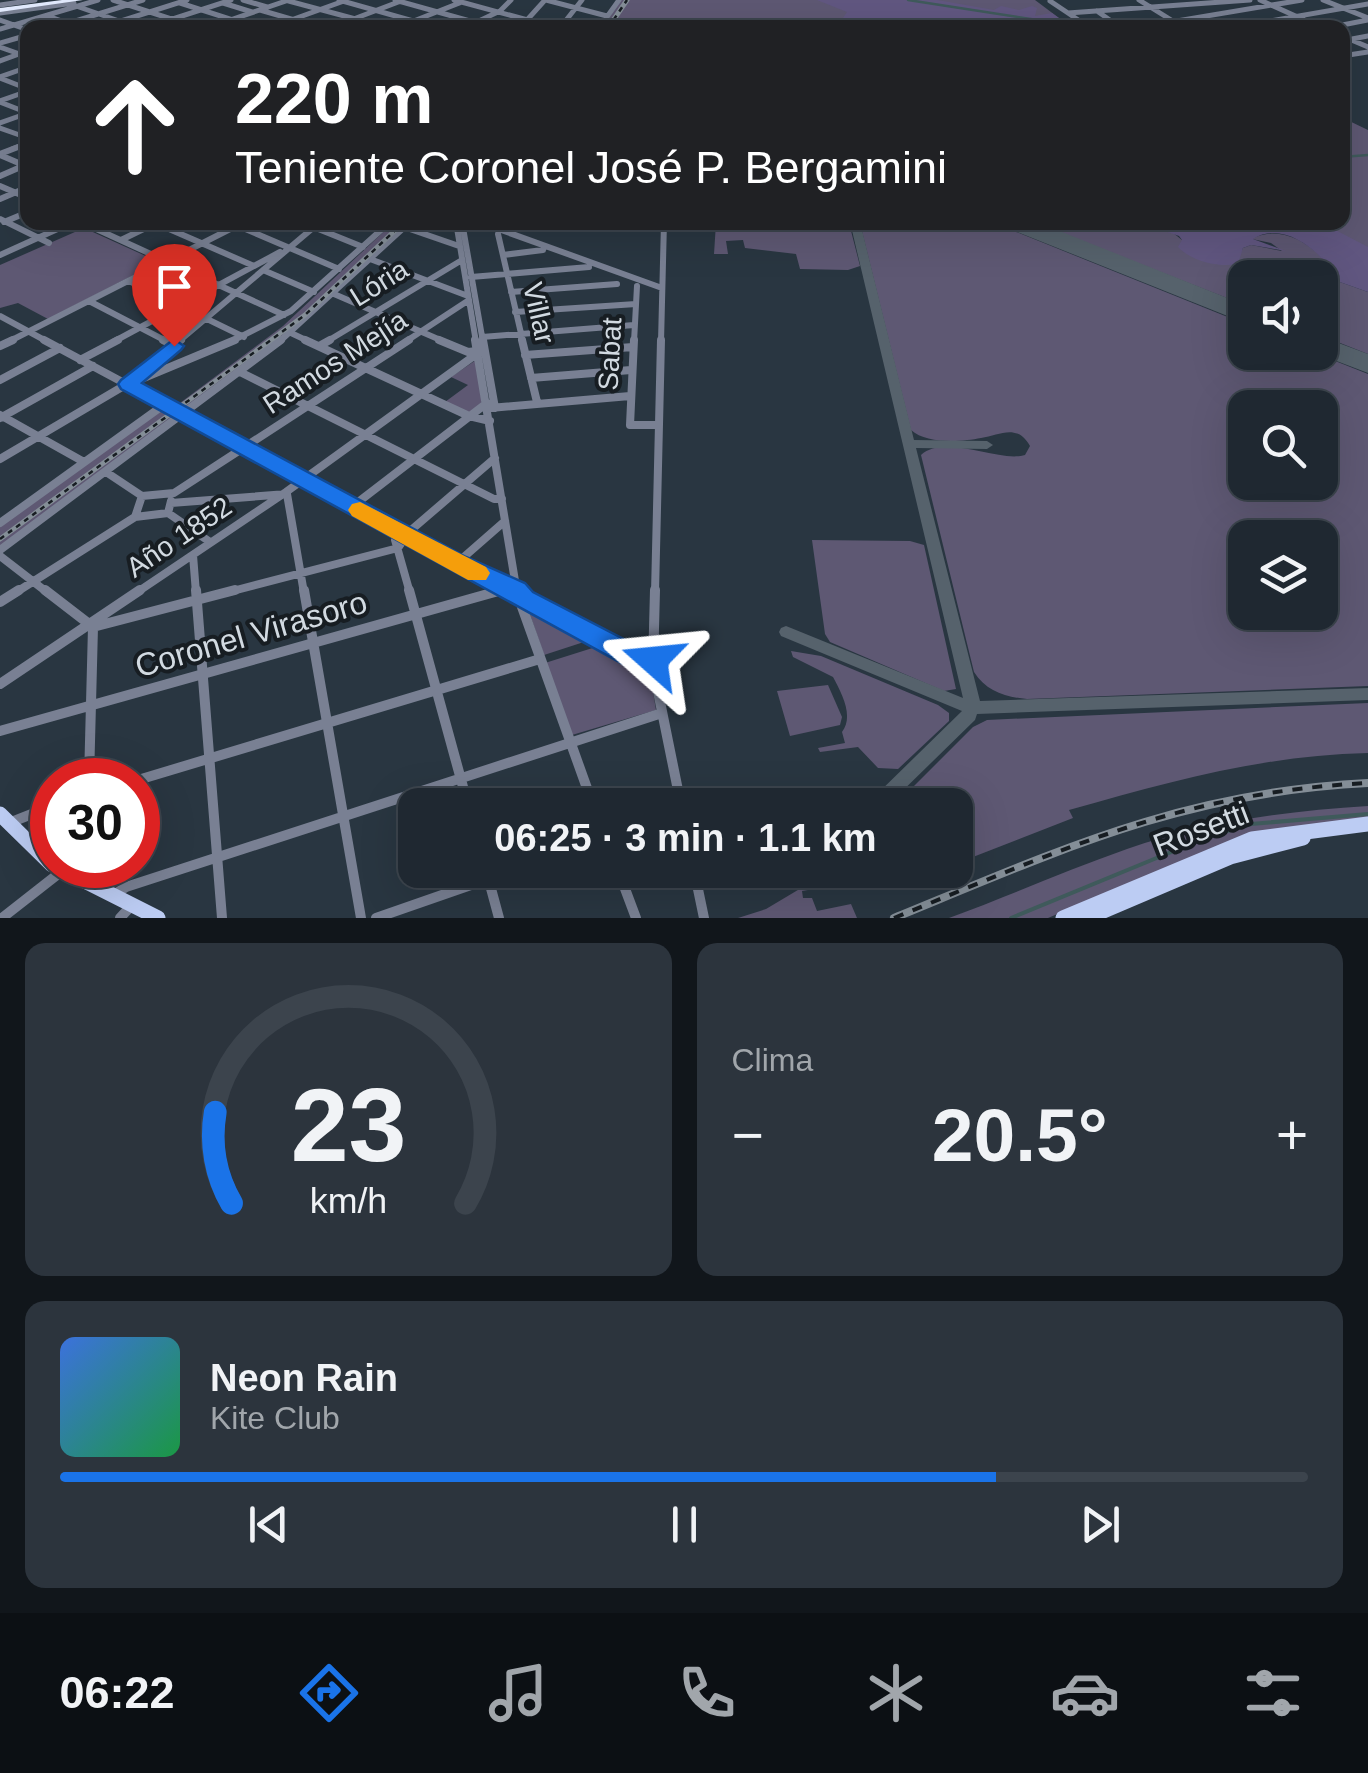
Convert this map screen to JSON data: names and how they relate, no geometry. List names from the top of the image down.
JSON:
{
  "streets": {
    "main road": ["Rosetti"],
    "street": [
      "Lória",
      "Villar",
      "Sabat",
      "Ramos Mejía",
      "Año 1852",
      "Coronel Virasoro"
    ]
  },
  "page": {
    "turn": ["220 m", "Teniente Coronel José P. Bergamini"],
    "limit": "30",
    "trip": "06:25 · 3 min · 1.1 km",
    "tile": "Clima",
    "heat": ["−", "20.5°", "+"],
    "song": ["Neon Rain", "Kite Club"],
    "tabs": "06:22",
    "gauge": ["23", "km/h"]
  }
}
